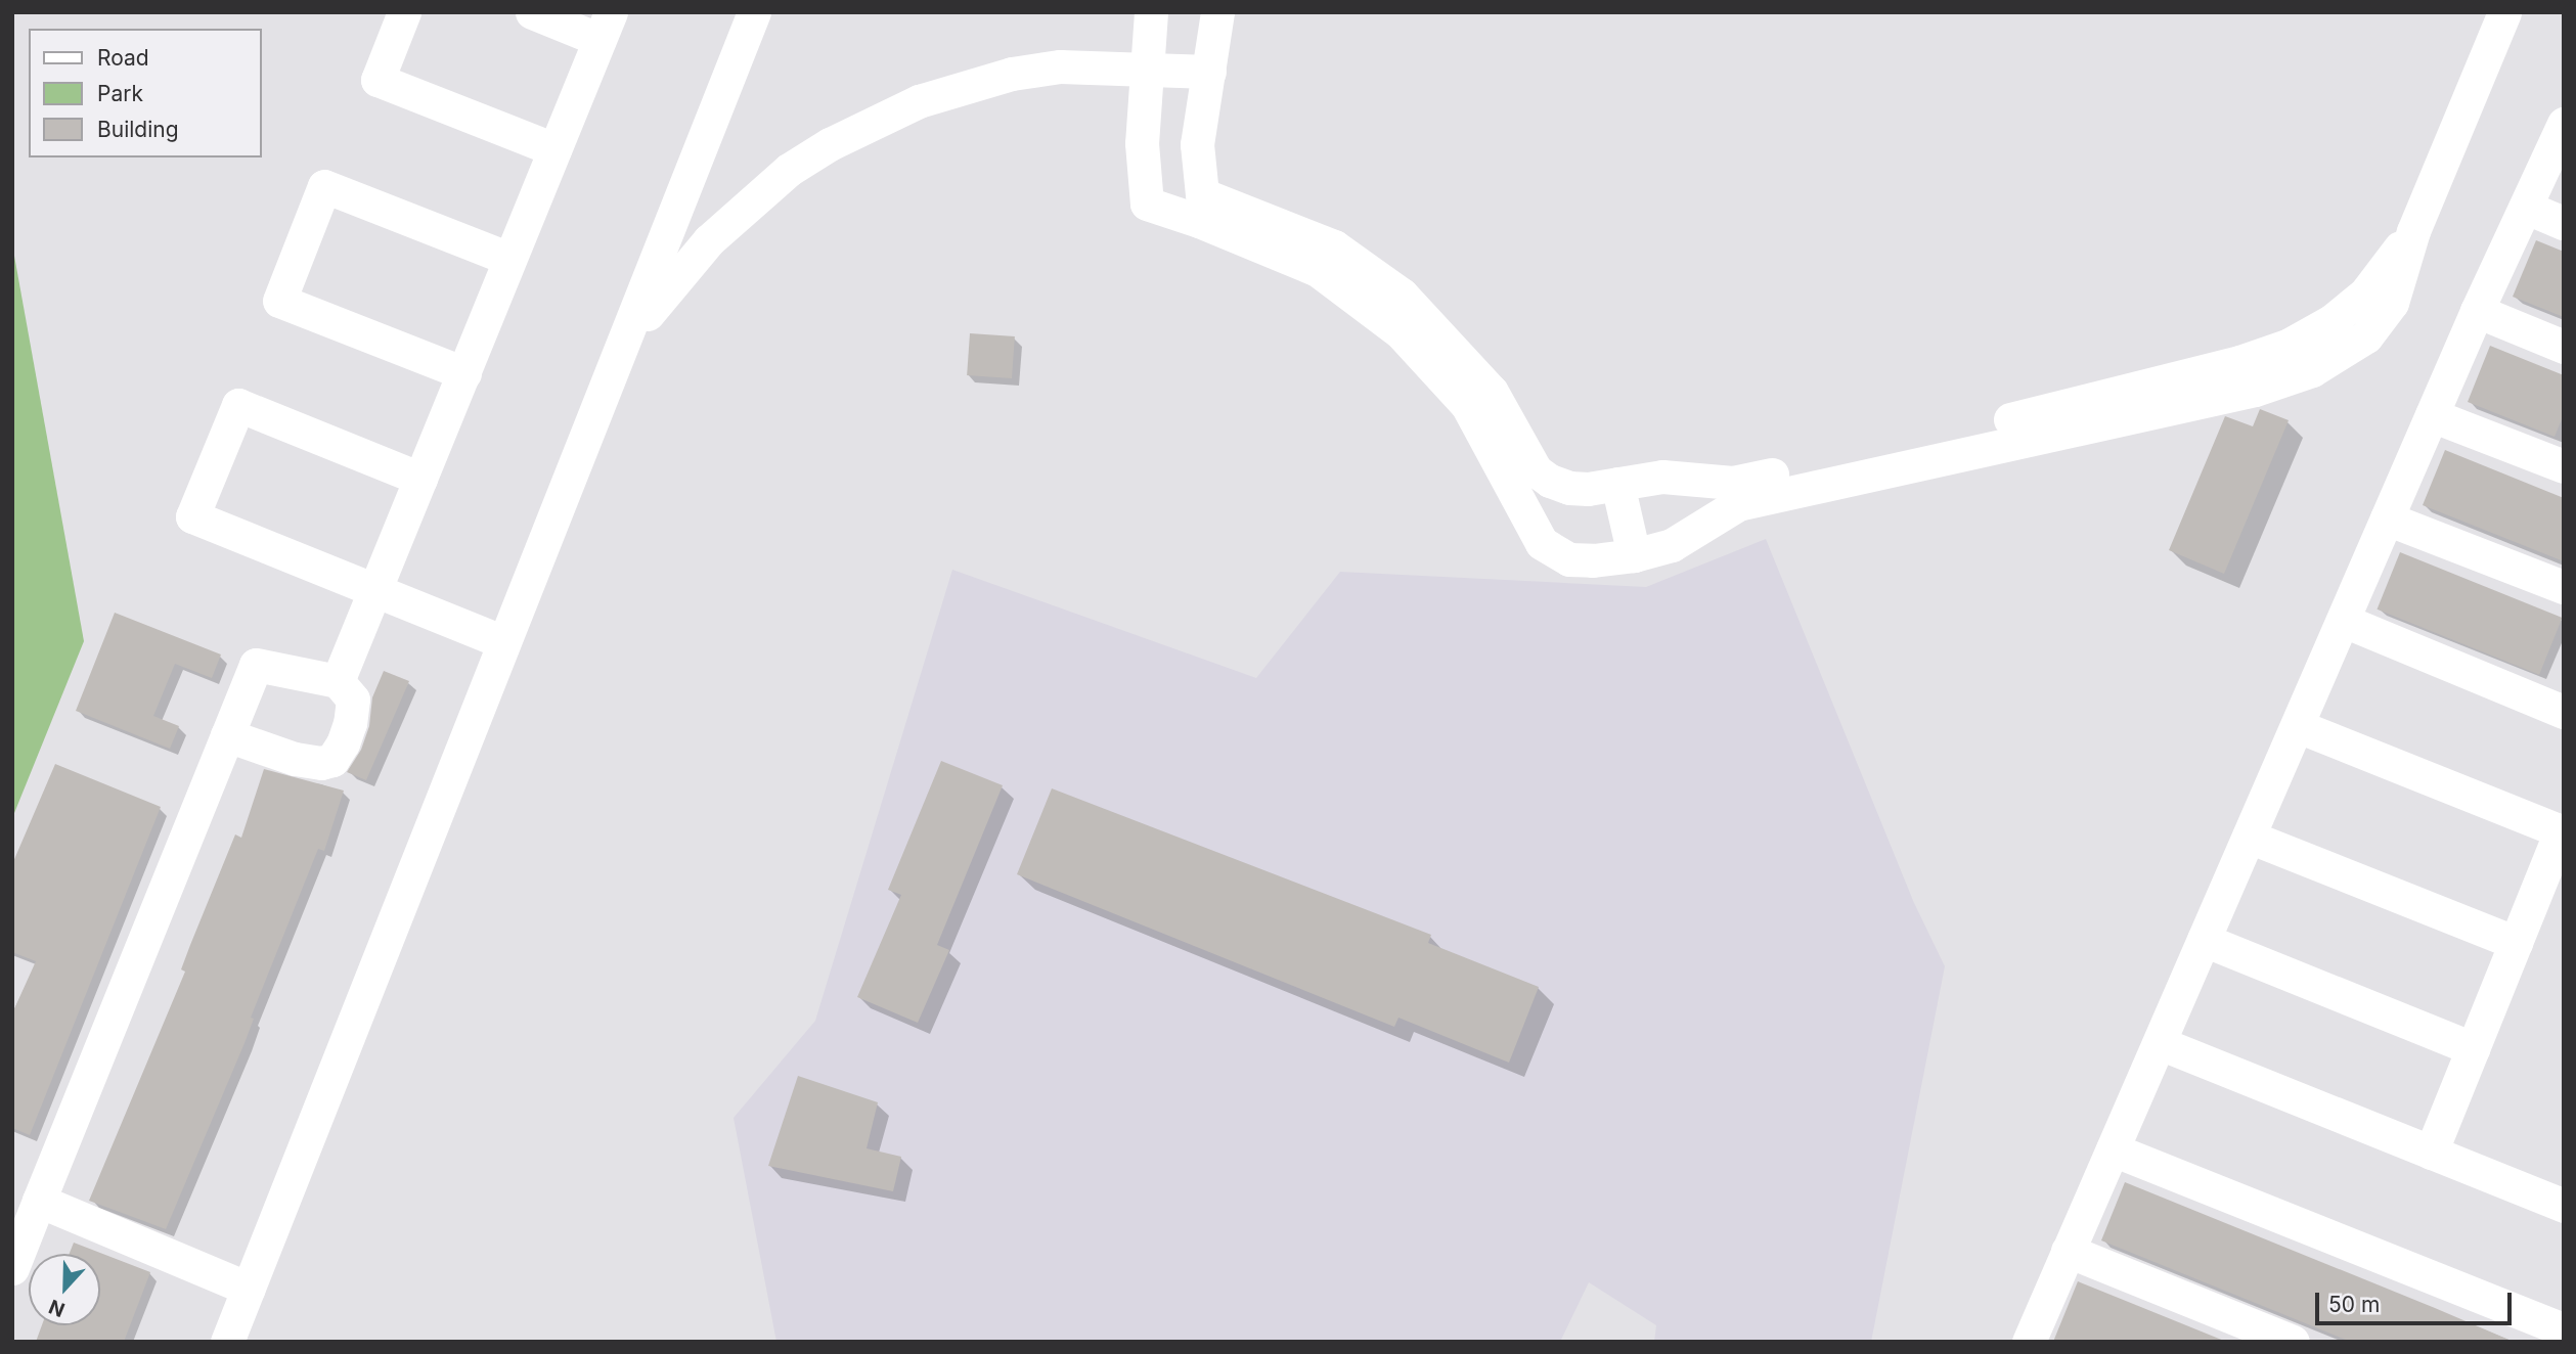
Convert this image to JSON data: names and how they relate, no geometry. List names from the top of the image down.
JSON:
{
  "legend": ["Road", "Park", "Building"],
  "scale_bar": "50 m",
  "north": "bottom"
}
